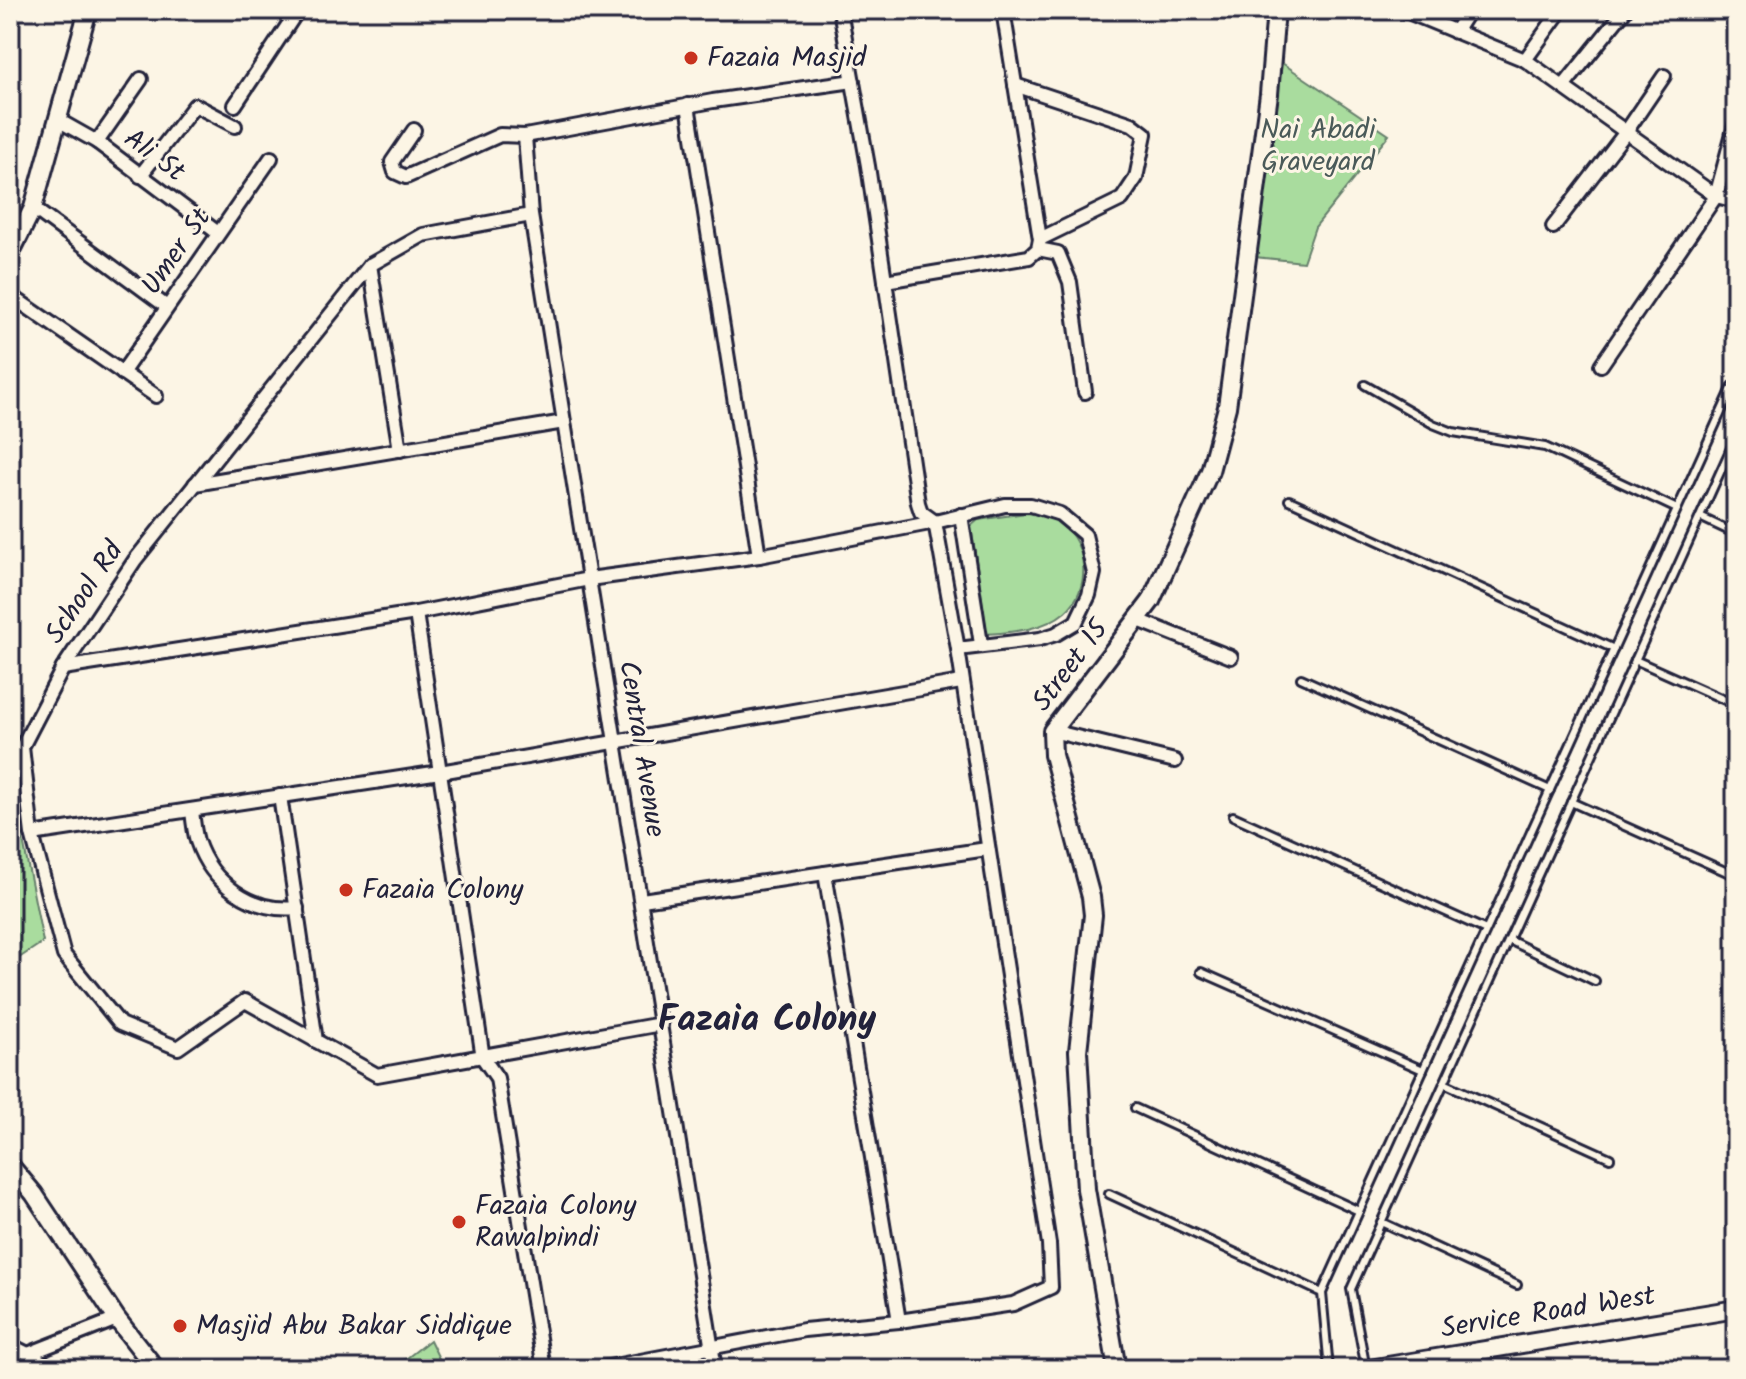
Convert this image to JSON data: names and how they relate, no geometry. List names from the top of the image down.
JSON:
{
  "streets": {
    "street": [
      "Ali St",
      "Umer St",
      "School Rd",
      "Street 15",
      "Central Avenue",
      "Service Road West"
    ]
  },
  "crossings": [
    ["Ali St", "Umer St"]
  ],
  "districts": ["Fazaia Colony"],
  "parks": ["Nai Abadi Graveyard"],
  "places": [
    "Fazaia Masjid",
    "Fazaia Colony",
    "Fazaia Colony Rawalpindi",
    "Masjid Abu Bakar Siddique"
  ]
}
